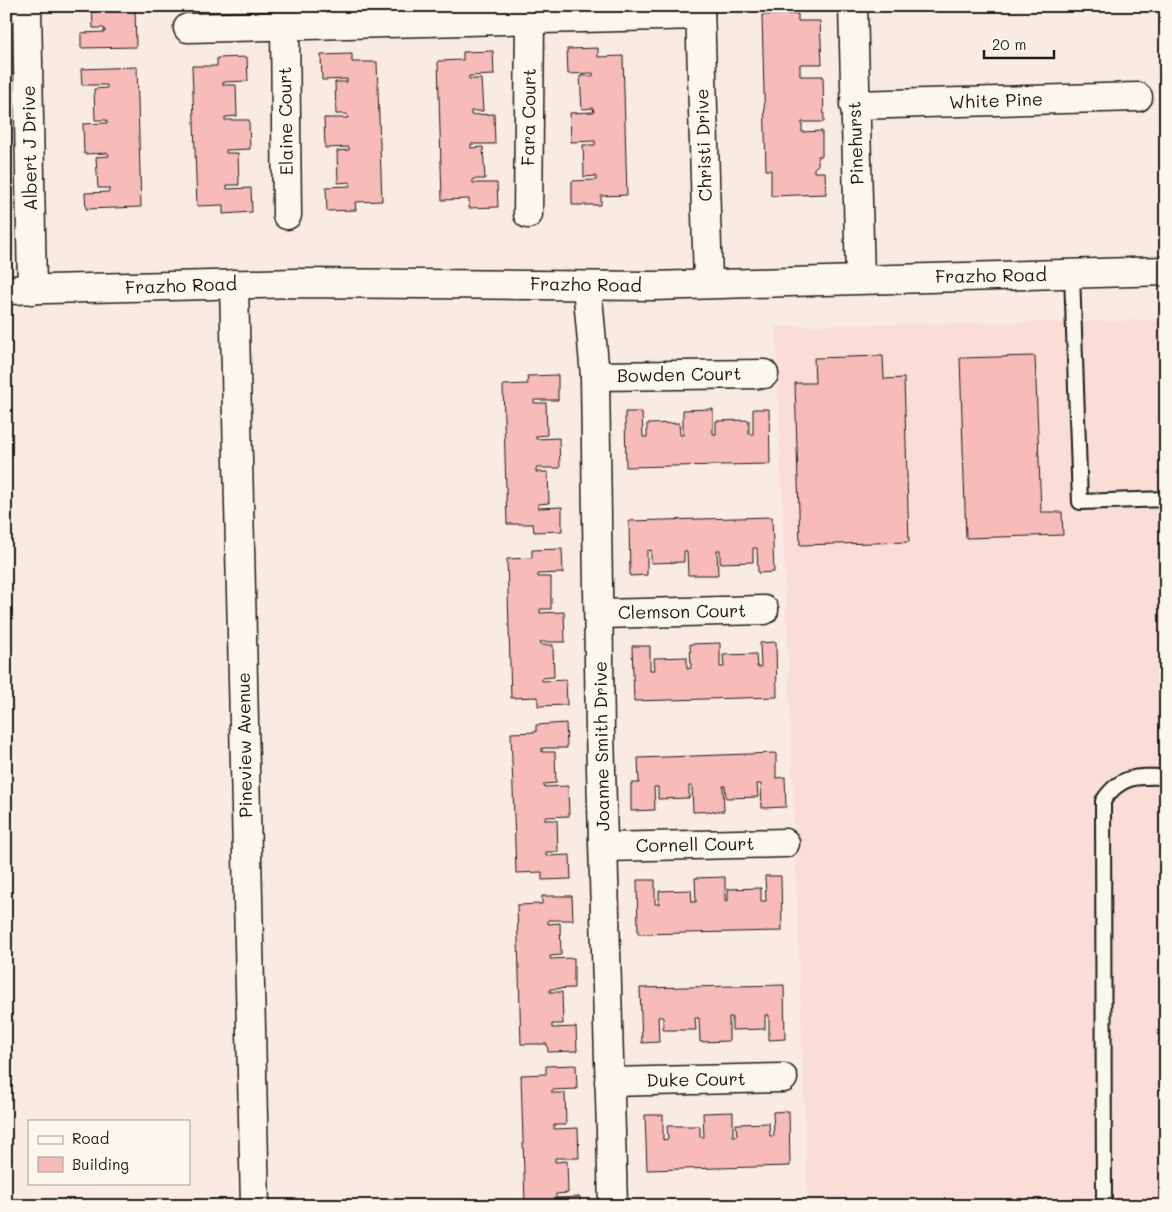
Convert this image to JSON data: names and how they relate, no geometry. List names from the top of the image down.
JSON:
{
  "streets": {
    "street": [
      "White Pine",
      "Fara Court",
      "Elaine Court",
      "Pinehurst",
      "Christi Drive",
      "Albert J Drive",
      "Frazho Road",
      "Bowden Court",
      "Clemson Court",
      "Pineview Avenue",
      "Joanne Smith Drive",
      "Cornell Court",
      "Duke Court"
    ]
  },
  "crossings": [
    ["White Pine", "Pinehurst"],
    ["Pinehurst", "Frazho Road"],
    ["Christi Drive", "Frazho Road"],
    ["Albert J Drive", "Frazho Road"],
    ["Frazho Road", "Pineview Avenue"],
    ["Frazho Road", "Joanne Smith Drive"],
    ["Bowden Court", "Joanne Smith Drive"],
    ["Clemson Court", "Joanne Smith Drive"],
    ["Joanne Smith Drive", "Cornell Court"],
    ["Joanne Smith Drive", "Duke Court"]
  ],
  "legend": ["Road", "Building"],
  "scale_bar": "20 m"
}
